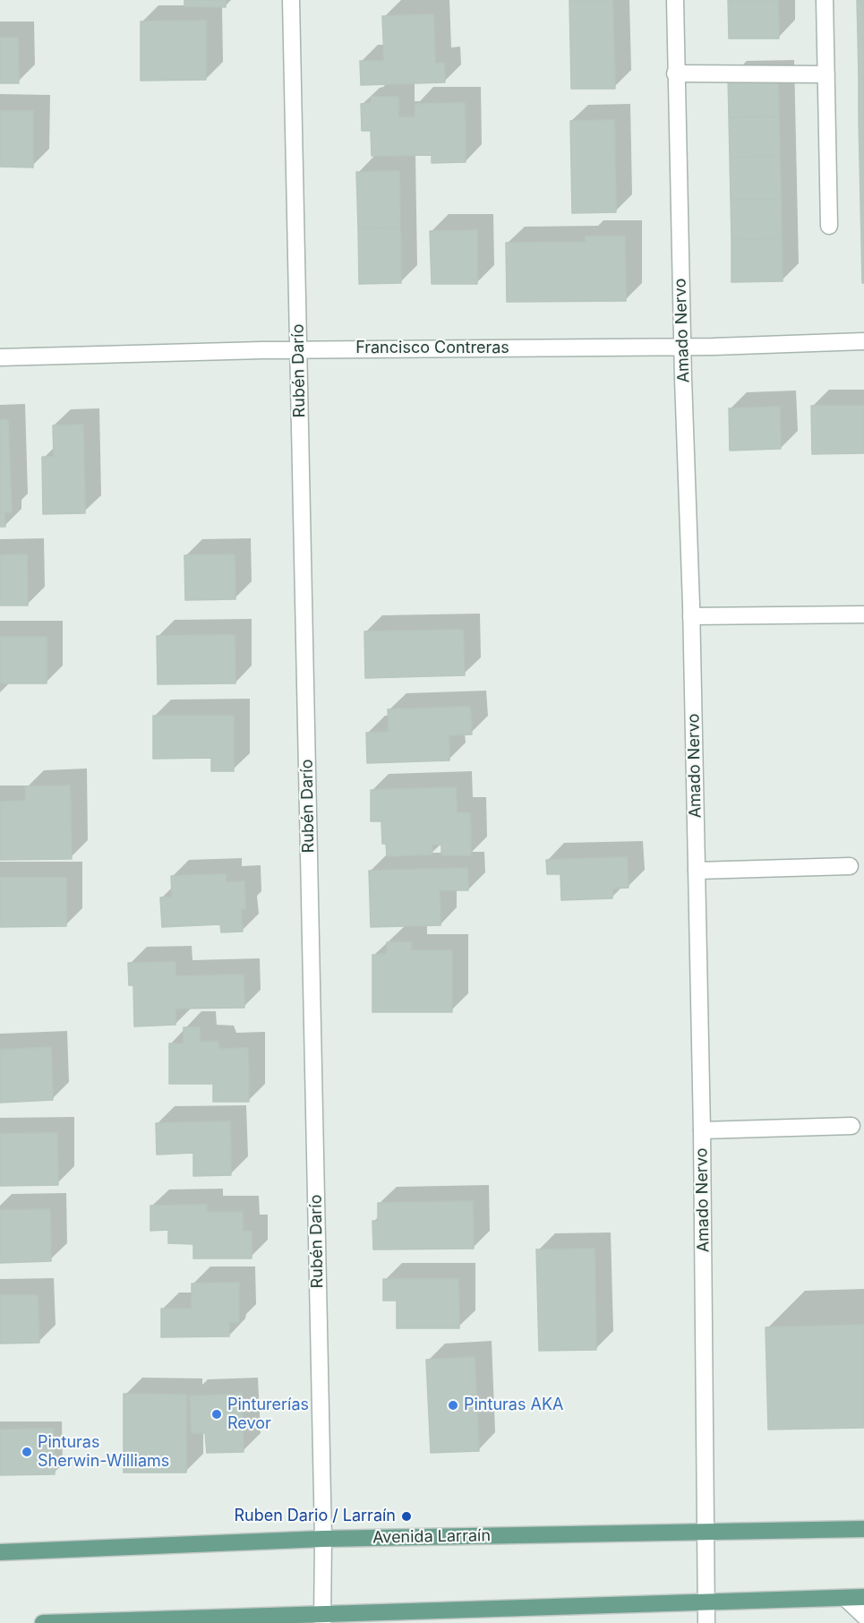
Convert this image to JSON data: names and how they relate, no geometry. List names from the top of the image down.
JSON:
{
  "streets": {
    "main road": ["Avenida Larraín"],
    "street": ["Amado Nervo", "Francisco Contreras", "Rubén Darío"]
  },
  "crossings": [
    ["Amado Nervo", "Francisco Contreras"],
    ["Amado Nervo", "Avenida Larraín"],
    ["Francisco Contreras", "Rubén Darío"],
    ["Rubén Darío", "Avenida Larraín"]
  ],
  "places": [
    "Pinturas AKA",
    "Pinturerías Revor",
    "Pinturas Sherwin-Williams",
    "Ruben Dario / Larraín"
  ]
}
